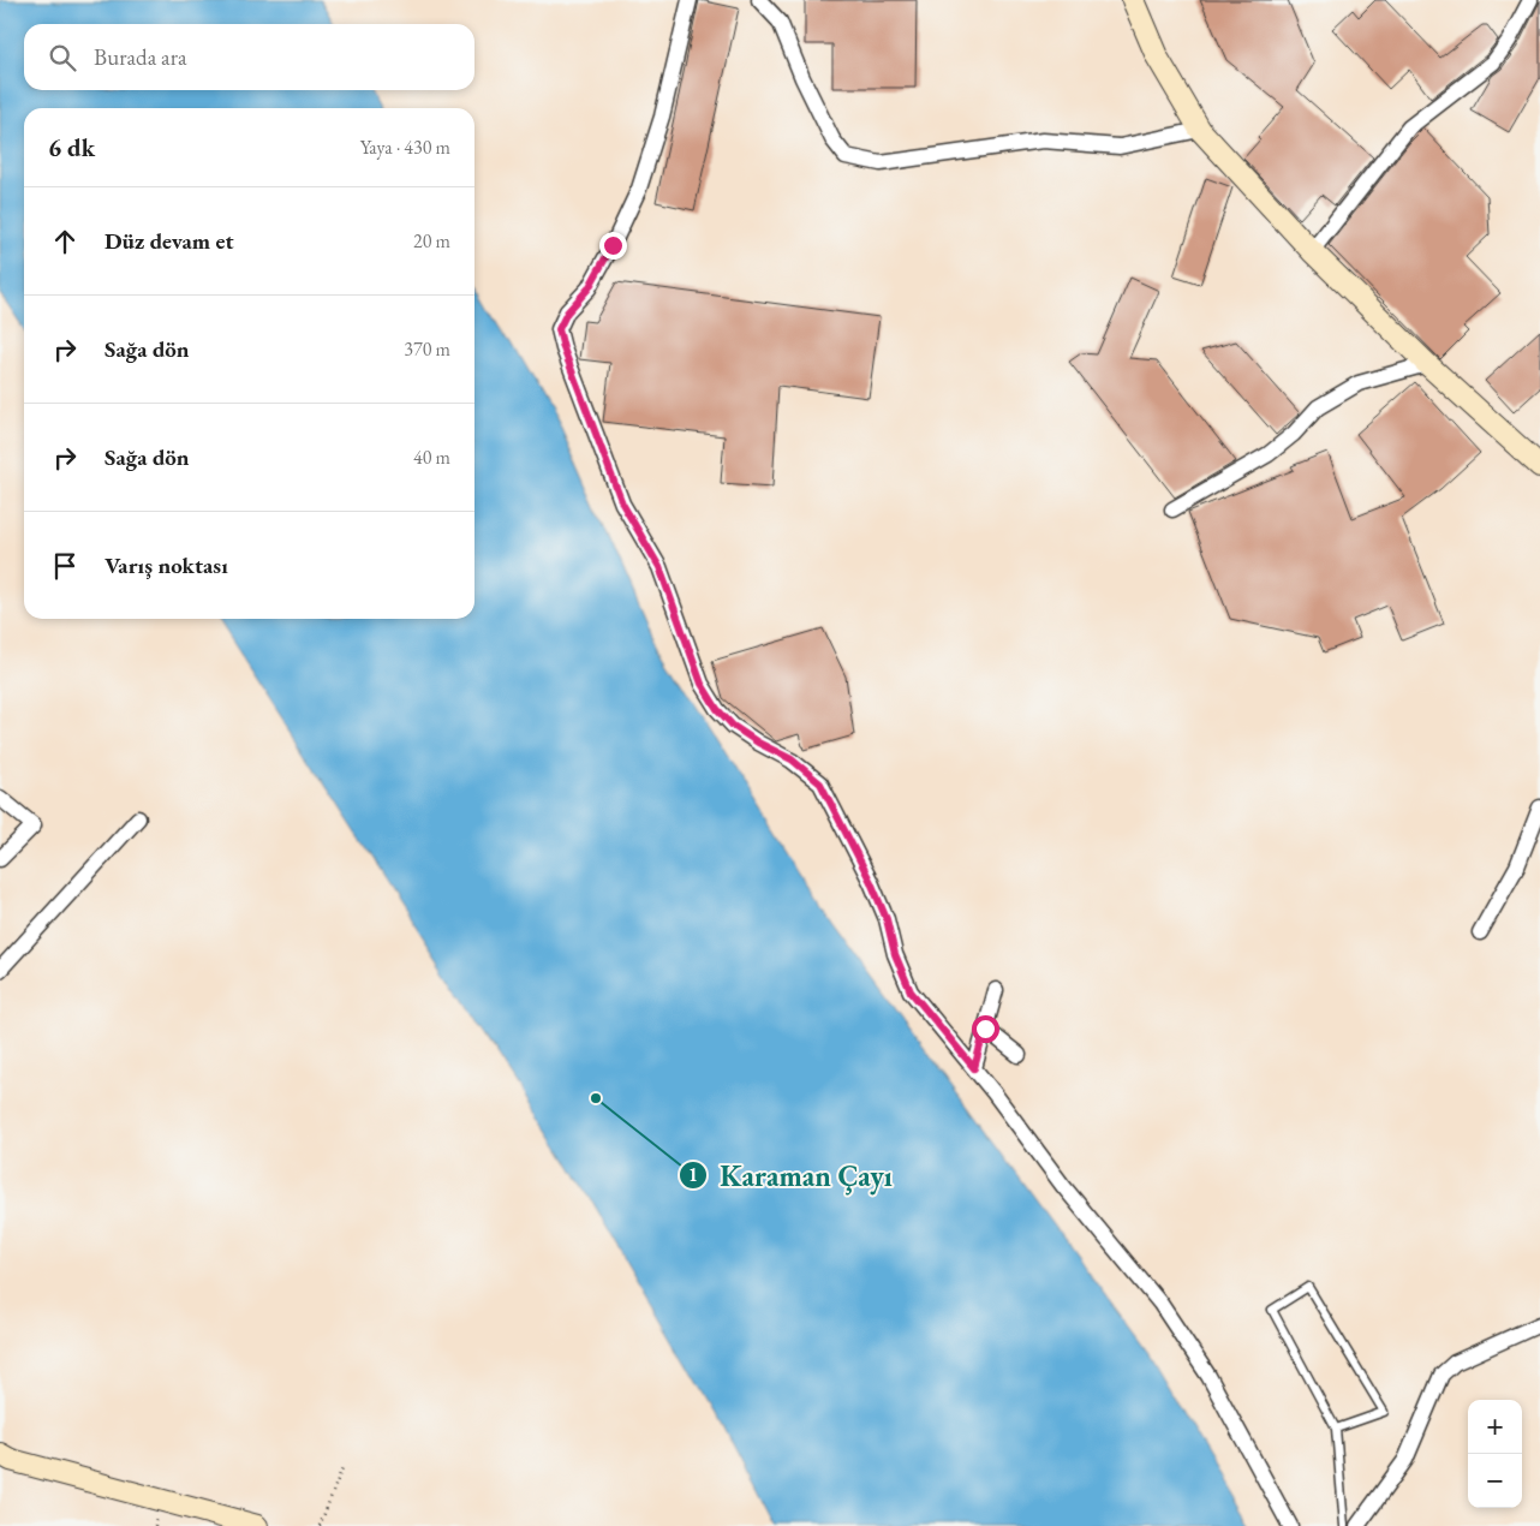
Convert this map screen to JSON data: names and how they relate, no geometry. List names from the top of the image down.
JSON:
{
  "places": ["Karaman Çayı"],
  "page": {
    "search": "Burada ara",
    "heading": ["6 dk", "Yaya · 430 m"],
    "list": [
      ["Düz devam et", "20 m"],
      ["Sağa dön", "370 m"],
      ["Sağa dön", "40 m"],
      "Varış noktası"
    ],
    "map_buttons": ["+", "−"]
  }
}
